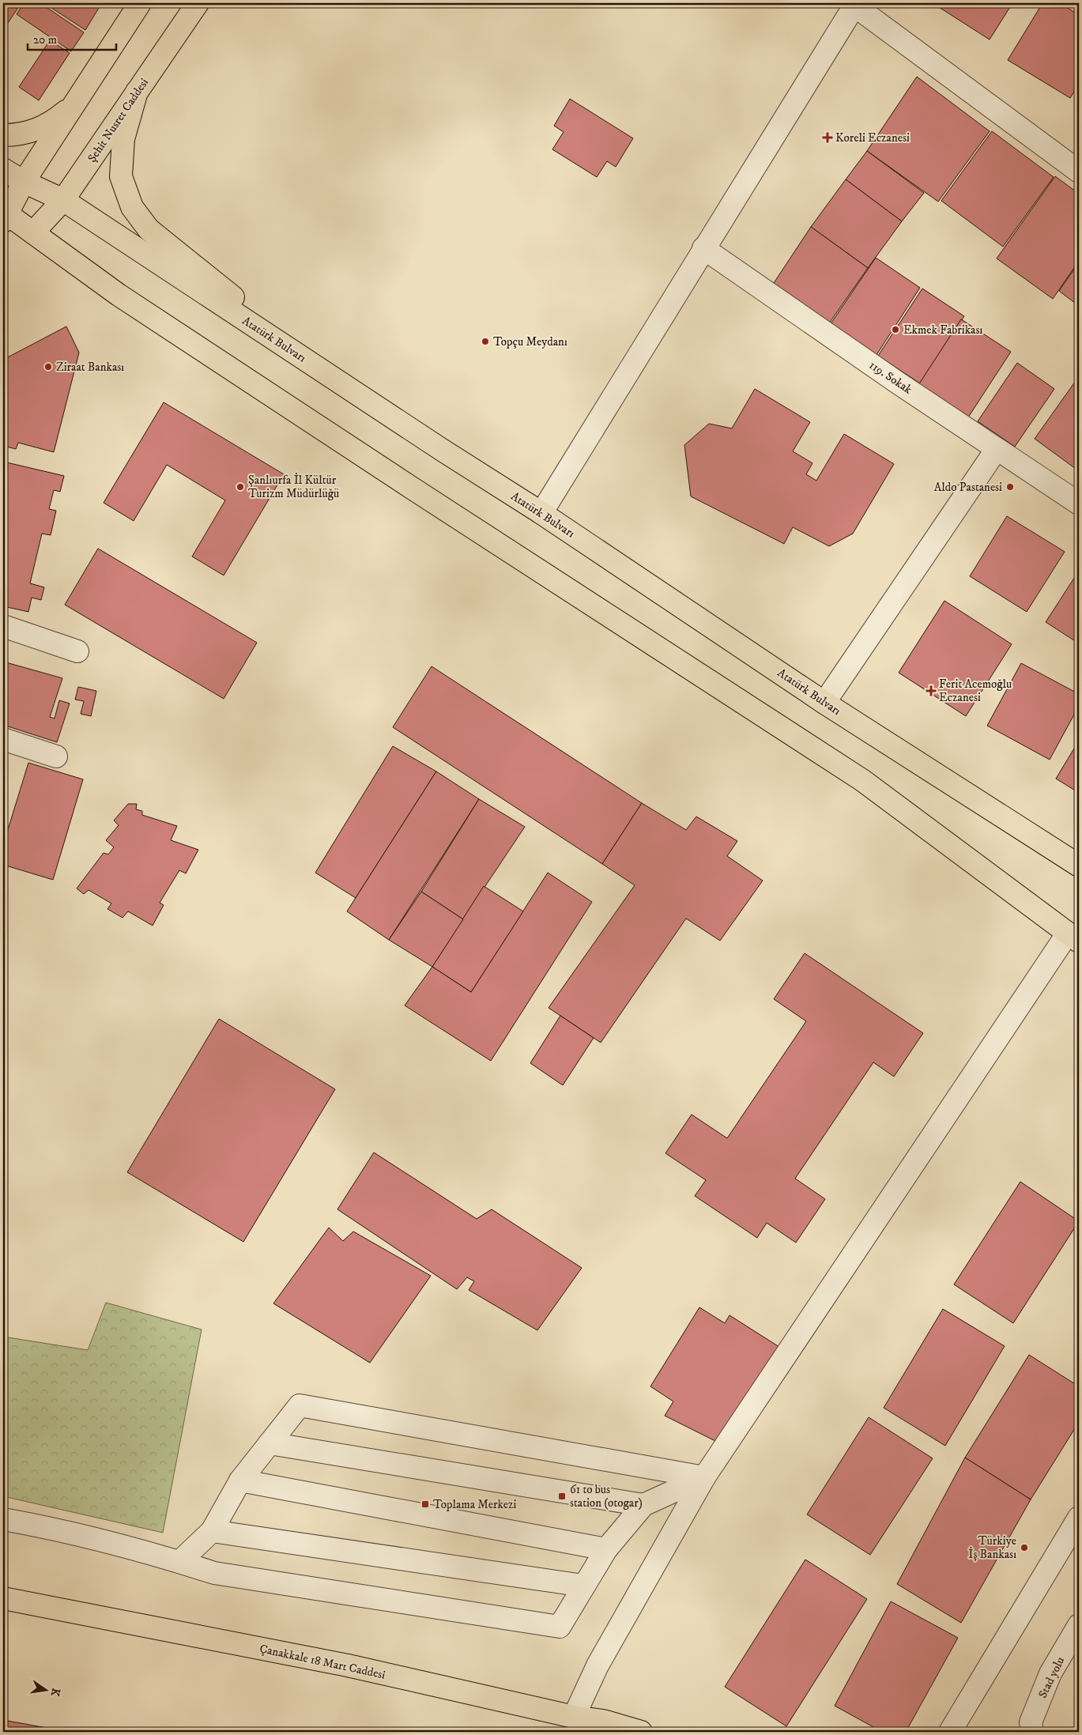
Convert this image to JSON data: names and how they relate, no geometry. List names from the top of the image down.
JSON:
{
  "streets": {
    "main road": ["Şehit Nusret Caddesi", "Atatürk Bulvarı", "Çanakkale 18 Mart Caddesi"],
    "street": ["119. Sokak", "Stad yolu"]
  },
  "crossings": [
    ["Şehit Nusret Caddesi", "Atatürk Bulvarı"]
  ],
  "places": {
    "health": ["Koreli Eczanesi", "Ferit Acemoğlu Eczanesi"],
    "other": [
      "Ekmek Fabrikası",
      "Topçu Meydanı",
      "Ziraat Bankası",
      "Şanlıurfa İl Kültür Turizm Müdürlüğü",
      "Aldo Pastanesi",
      "Türkiye İş Bankası"
    ],
    "transit": ["61 to bus station (otogar)", "Toplama Merkezi"]
  },
  "scale_bar": "20 m",
  "north": "right"
}
